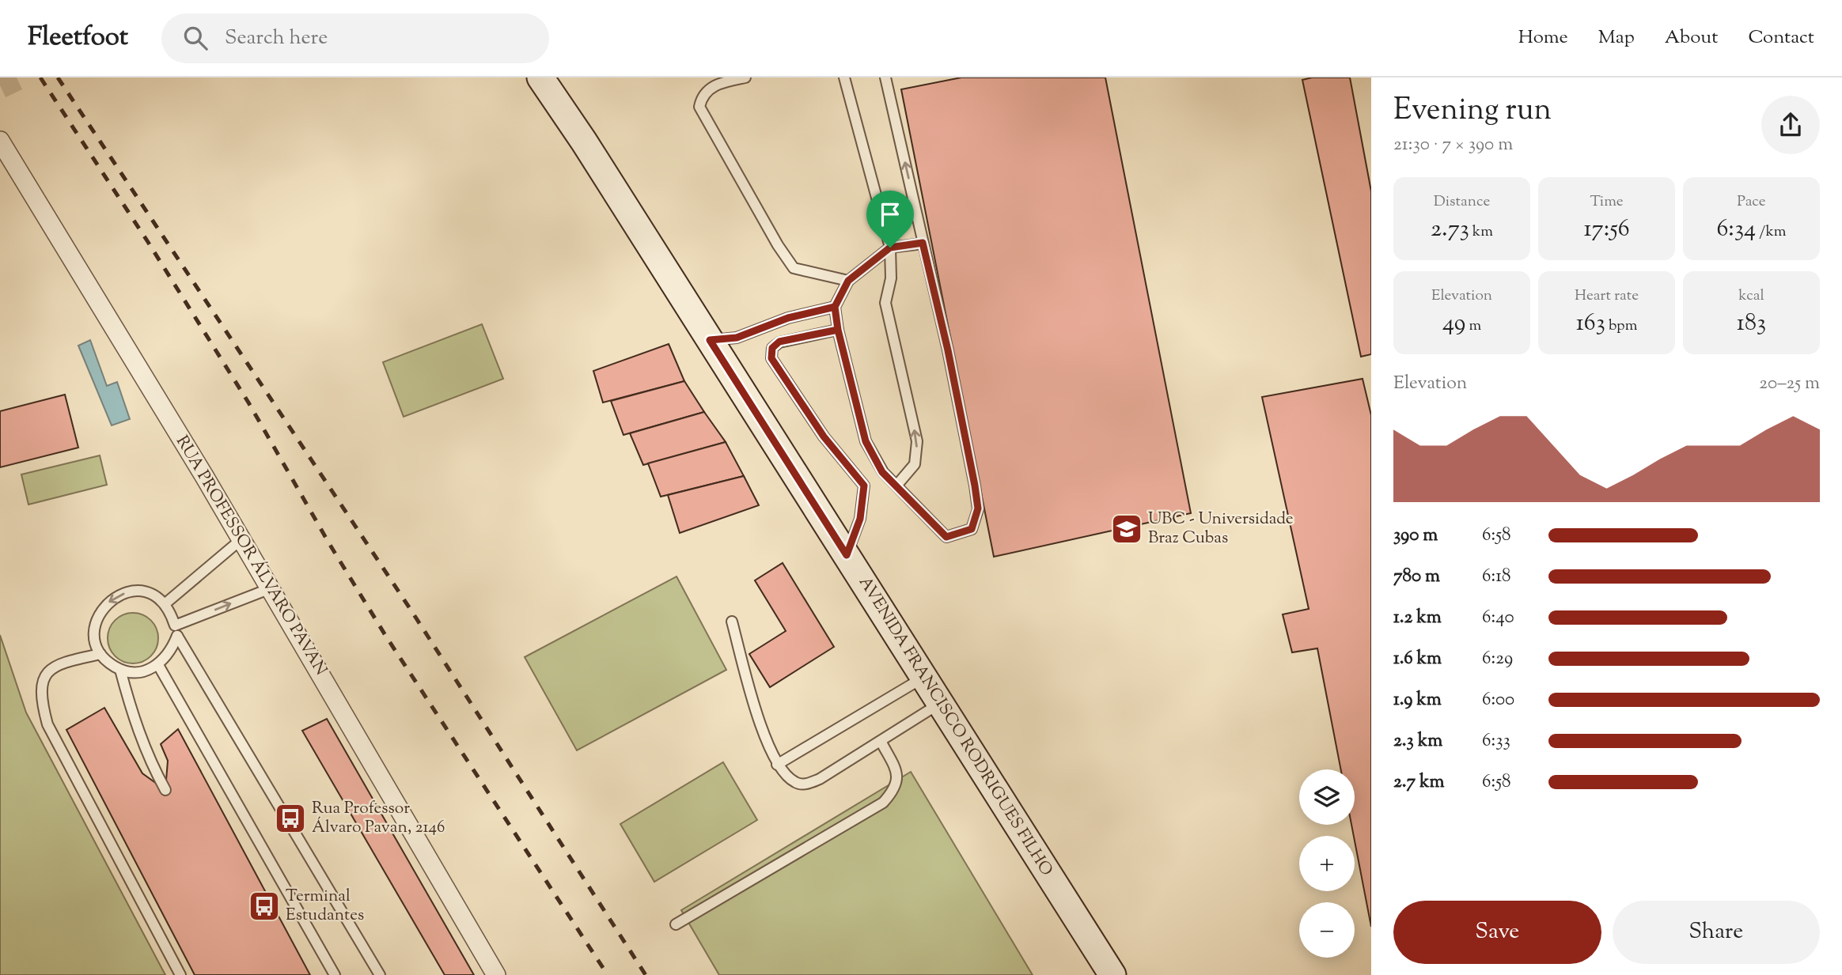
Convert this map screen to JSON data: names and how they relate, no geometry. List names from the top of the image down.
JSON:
{
  "streets": {
    "main road": ["AVENIDA FRANCISCO RODRIGUES FILHO"],
    "street": ["RUA PROFESSOR ÁLVARO PAVAN"]
  },
  "places": {
    "school or university": ["UBC - Universidade Braz Cubas"],
    "bus stop": ["Rua Professor Álvaro Pavan, 2146", "Terminal Estudantes"]
  },
  "page": {
    "header": "Fleetfoot",
    "search": "Search here",
    "nav": [
      "Home",
      "Map",
      "About",
      "Contact"
    ],
    "heading": ["Evening run", "21:30 · 7 × 390 m"],
    "stats": [
      ["Distance", "2.73 km"],
      ["Time", "17:56"],
      ["Pace", "6:34 /km"],
      ["Elevation", "49 m"],
      ["Heart rate", "163 bpm"],
      ["kcal", "183"]
    ],
    "chart": ["Elevation", "20–25 m"],
    "list": [
      {
        "name": "390 m",
        "note": "6:58"
      },
      {
        "name": "780 m",
        "note": "6:18"
      },
      {
        "name": "1.2 km",
        "note": "6:40"
      },
      {
        "name": "1.6 km",
        "note": "6:29"
      },
      {
        "name": "1.9 km",
        "note": "6:00"
      },
      {
        "name": "2.3 km",
        "note": "6:33"
      },
      {
        "name": "2.7 km",
        "note": "6:58"
      }
    ],
    "map_buttons": ["+", "−"],
    "buttons": ["Save", "Share"]
  }
}
